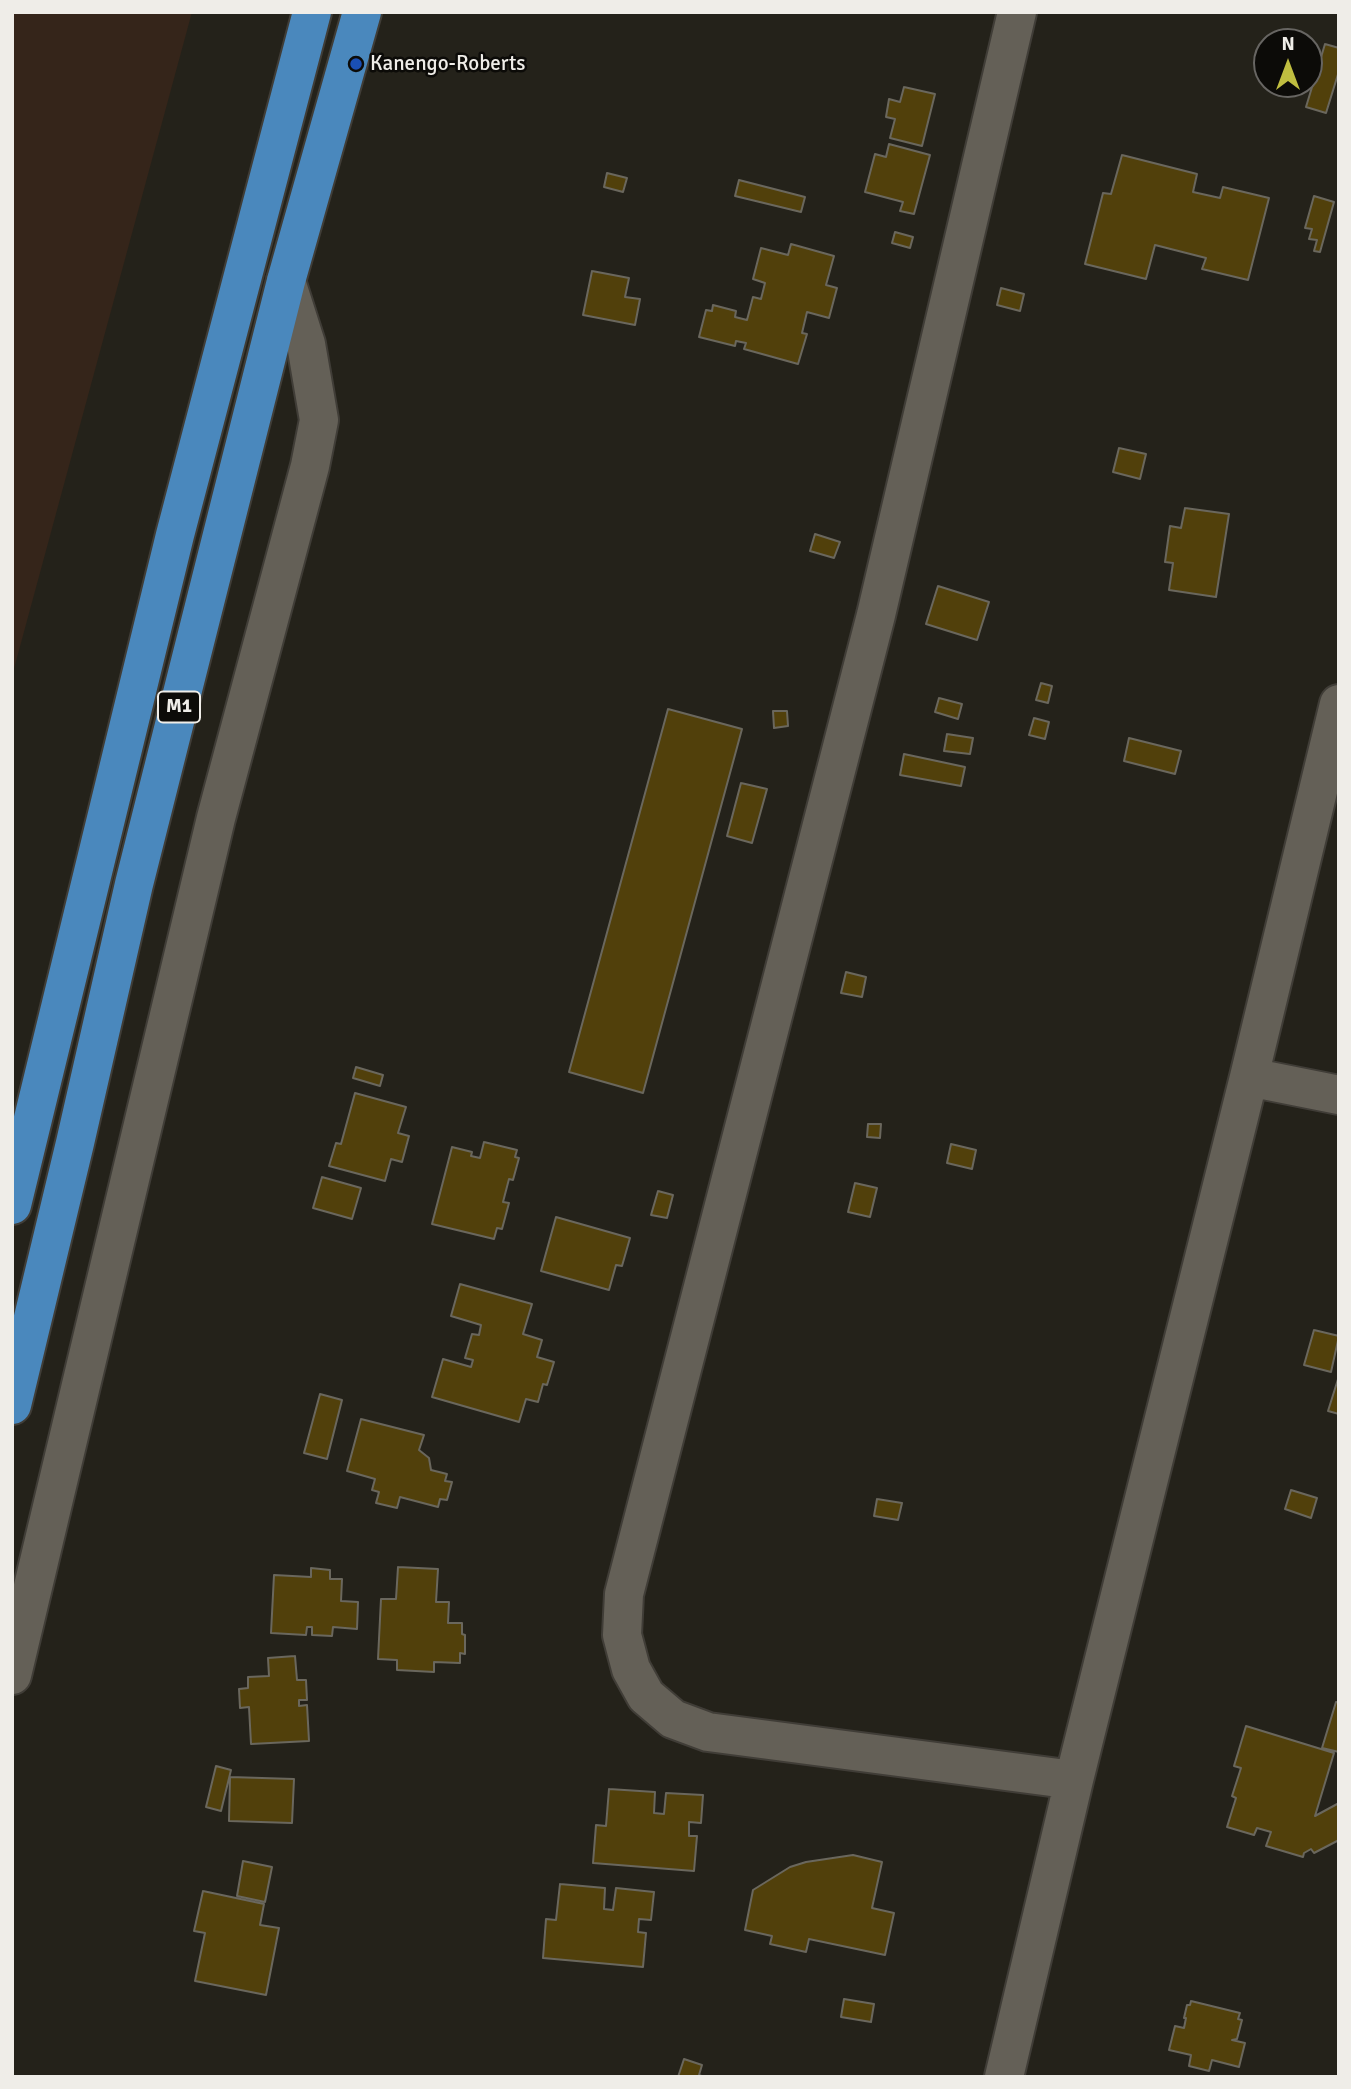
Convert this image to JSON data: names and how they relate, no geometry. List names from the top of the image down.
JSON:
{
  "streets": {
    "highway": ["M1"]
  },
  "places": ["Kanengo-Roberts"],
  "north": "top"
}
